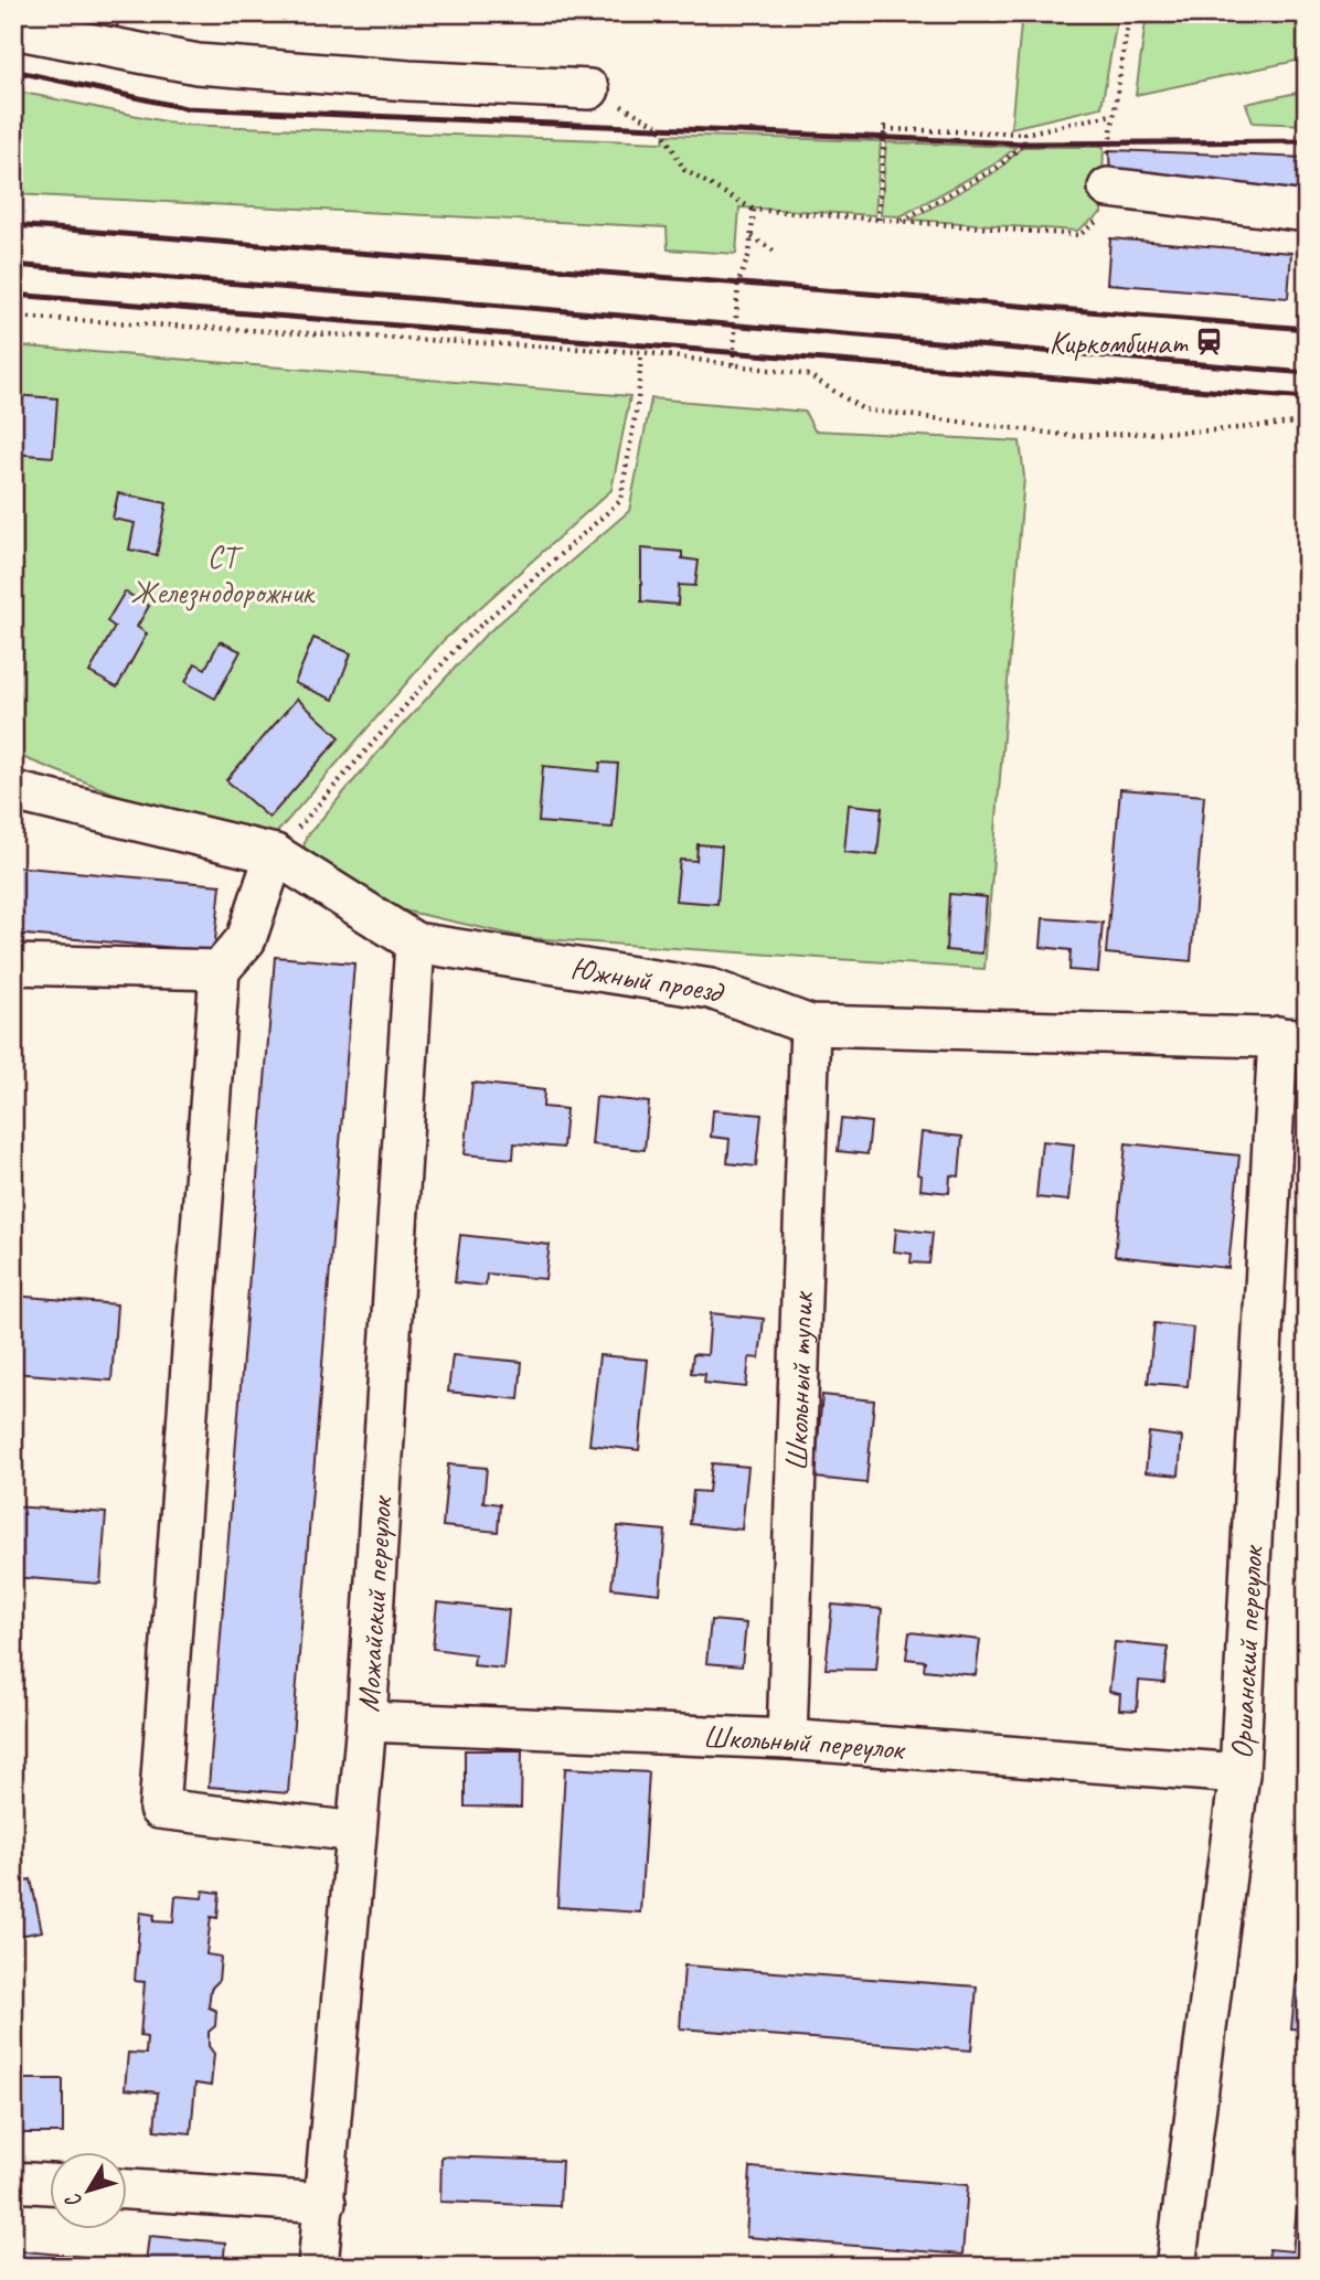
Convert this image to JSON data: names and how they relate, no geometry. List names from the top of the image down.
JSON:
{
  "streets": {
    "street": [
      "Южный проезд",
      "Школьный тупик",
      "Можайский переулок",
      "Оршанский переулок",
      "Школьный переулок"
    ]
  },
  "crossings": [
    ["Южный проезд", "Школьный тупик"],
    ["Южный проезд", "Можайский переулок"],
    ["Южный проезд", "Оршанский переулок"],
    ["Школьный тупик", "Школьный переулок"],
    ["Можайский переулок", "Школьный переулок"],
    ["Оршанский переулок", "Школьный переулок"]
  ],
  "parks": ["СТ Железнодорожник"],
  "places": {
    "station": ["Киркомбинат"]
  },
  "north": "bottom left"
}
